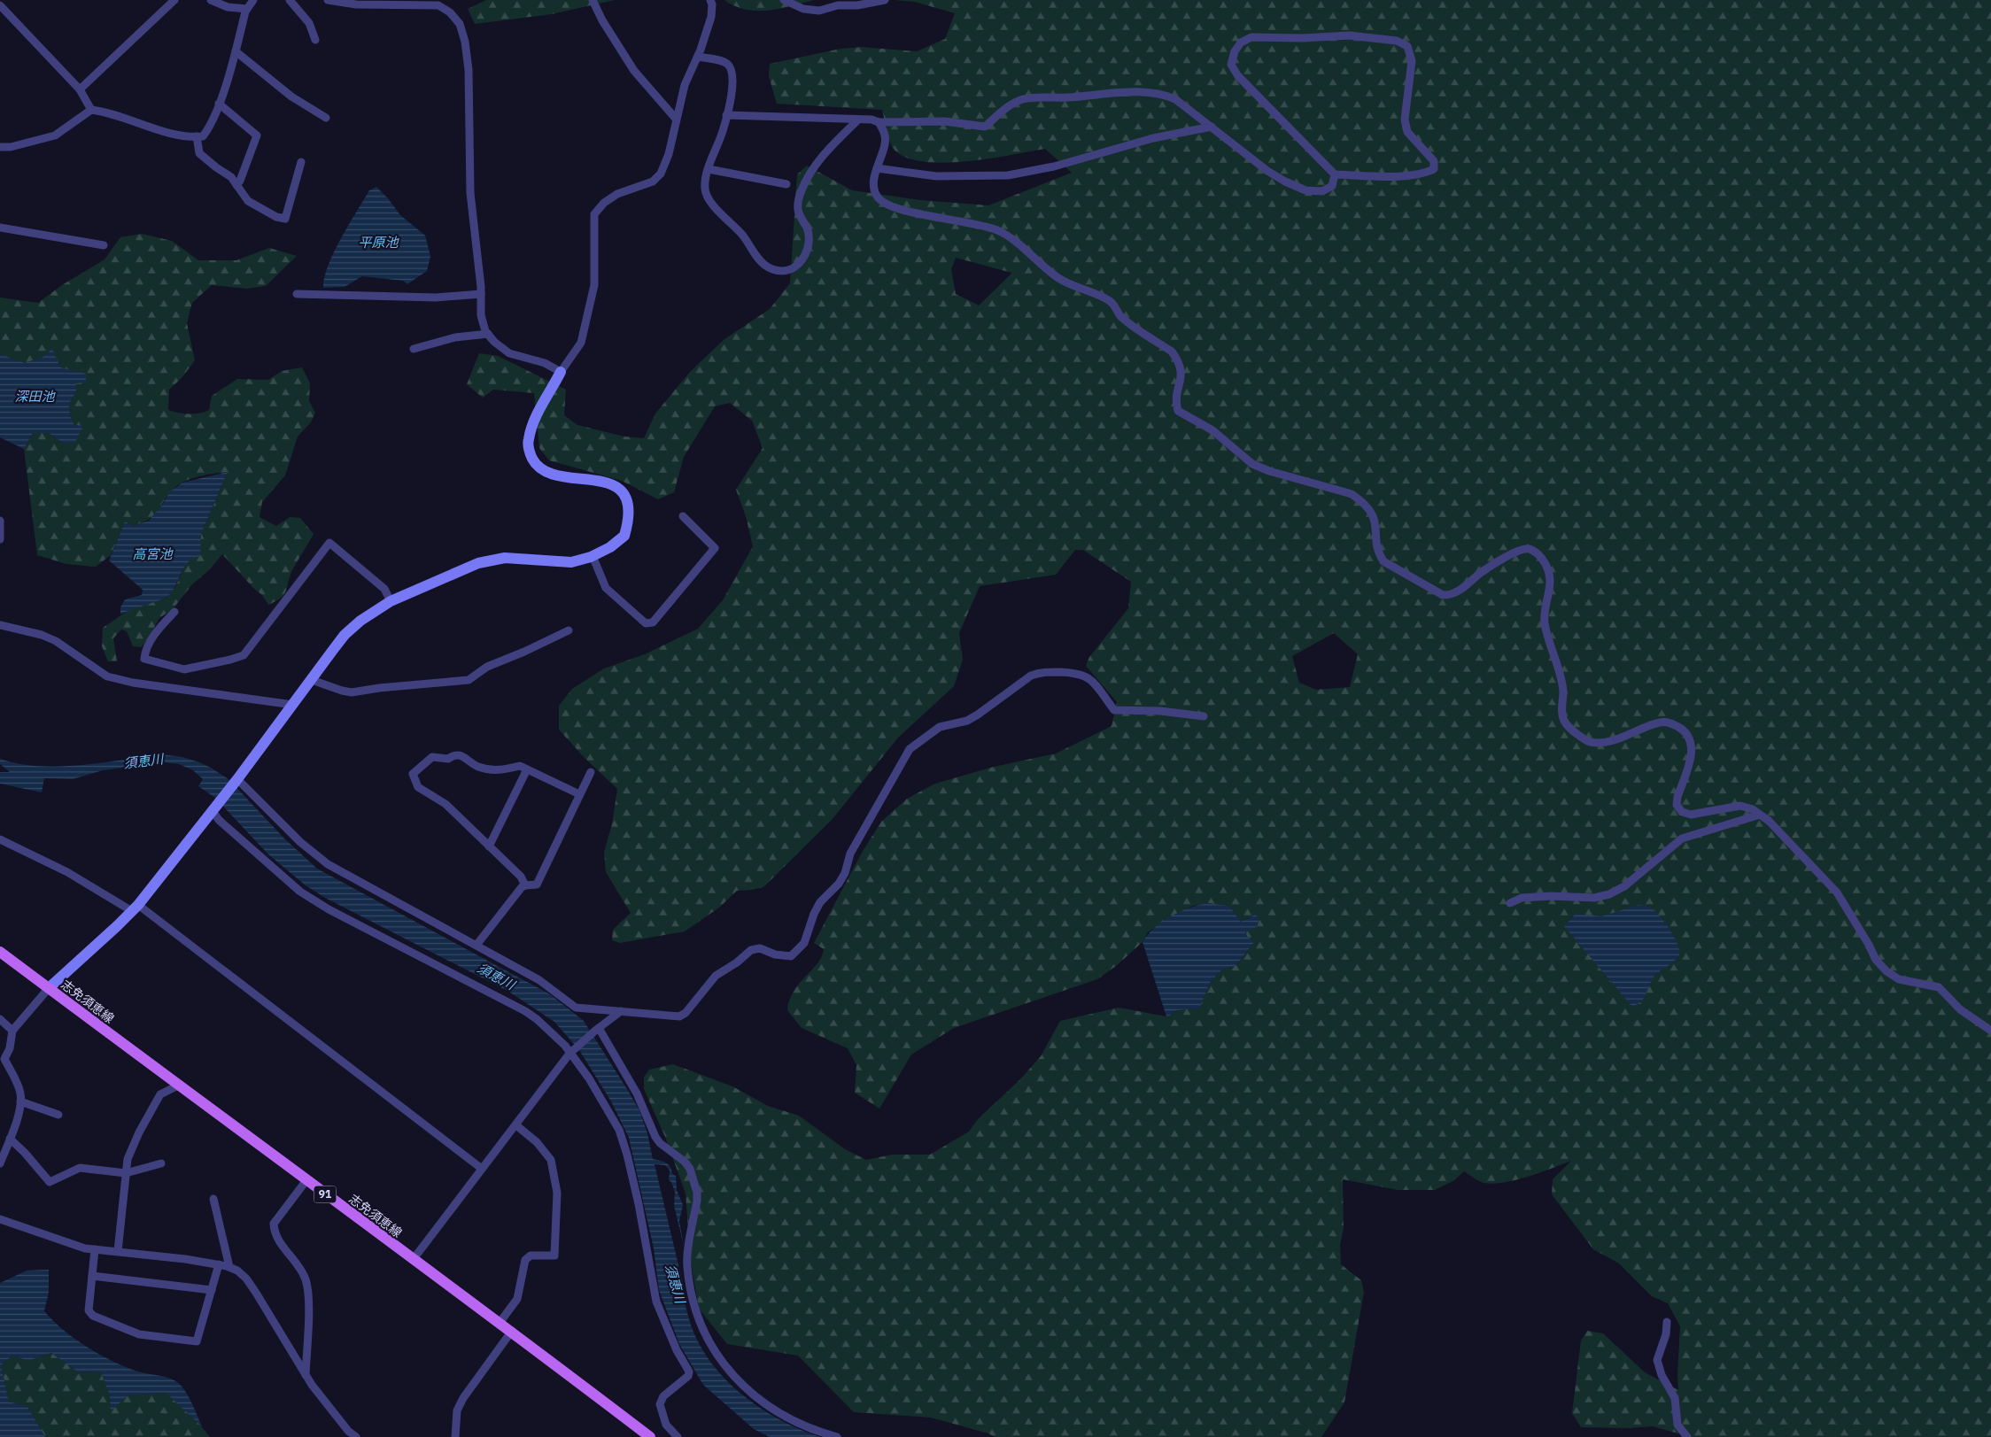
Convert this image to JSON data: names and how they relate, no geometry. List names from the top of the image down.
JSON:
{
  "streets": {
    "main road": ["志免須恵線", "91"]
  },
  "water": [
    "平原池",
    "深田池",
    "高宮池",
    "須恵川"
  ]
}
